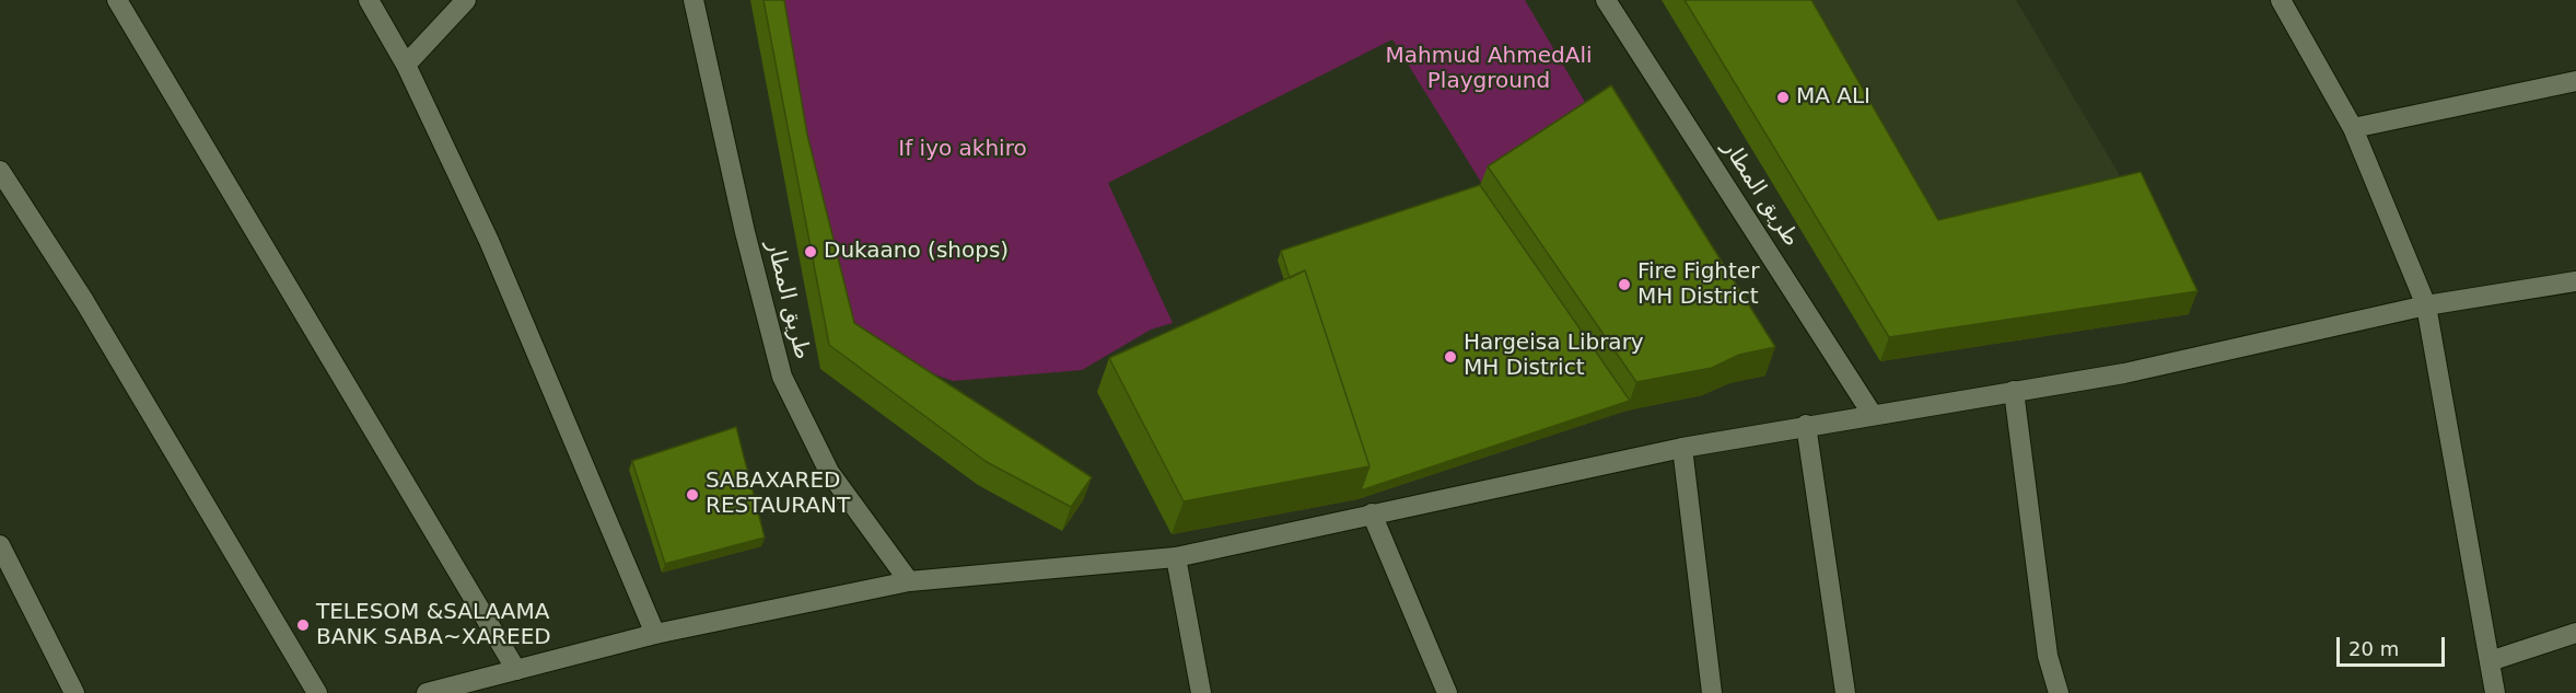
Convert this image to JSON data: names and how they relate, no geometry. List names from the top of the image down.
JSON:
{
  "streets": {
    "street": ["طريق المطار"]
  },
  "parks": ["Mahmud AhmedAli Playground", "If iyo akhiro"],
  "places": [
    "MA ALI",
    "Dukaano (shops)",
    "Fire Fighter MH District",
    "Hargeisa Library MH District",
    "SABAXARED RESTAURANT",
    "TELESOM &SALAAMA BANK SABA~XAREED"
  ],
  "scale_bar": "20 m"
}
